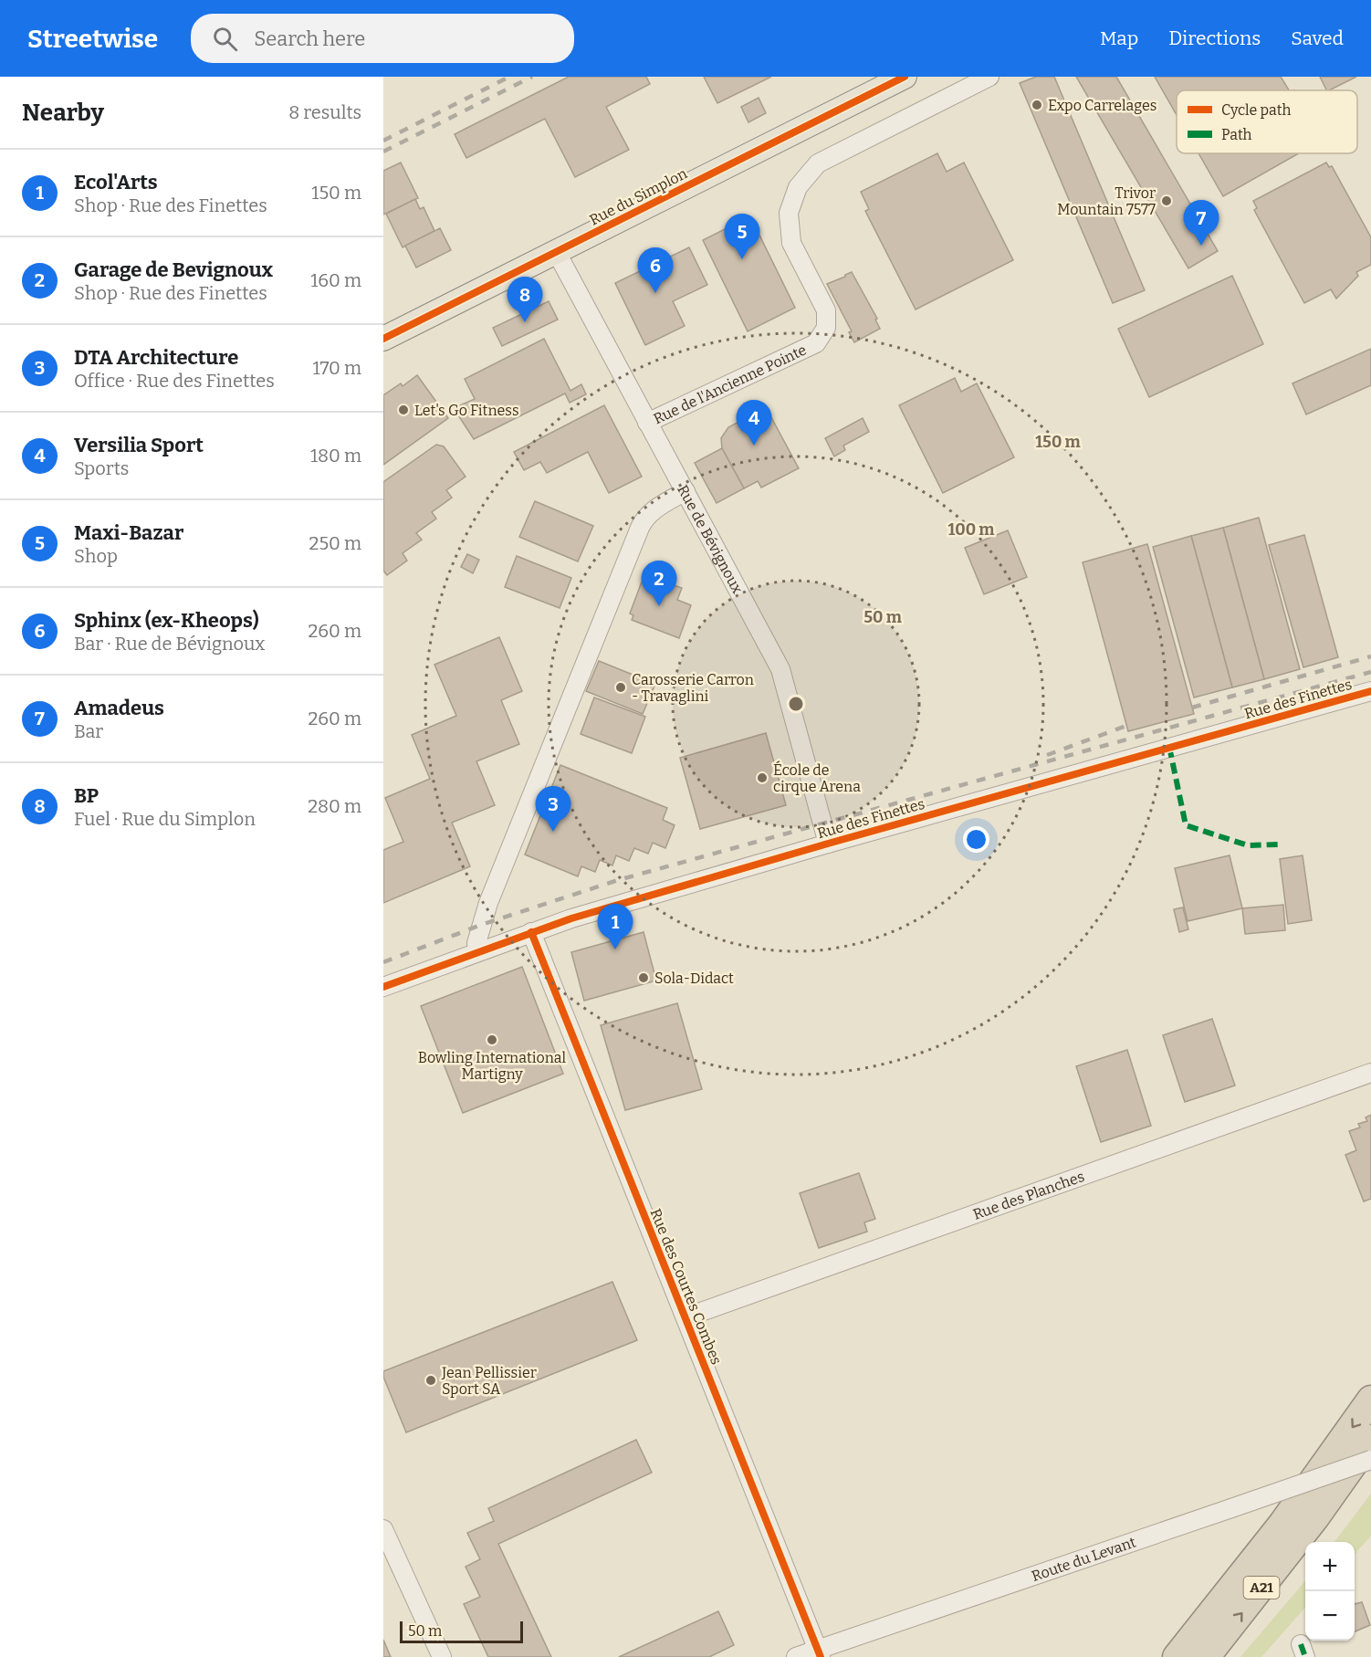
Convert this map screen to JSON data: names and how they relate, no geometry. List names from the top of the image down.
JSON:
{
  "streets": {
    "highway": ["A21"],
    "main road": ["Rue du Simplon"],
    "street": [
      "Rue de l'Ancienne Pointe",
      "Rue de Bévignoux",
      "Rue des Finettes",
      "Rue des Planches",
      "Rue des Courtes Combes",
      "Route du Levant"
    ]
  },
  "crossings": [
    ["Rue du Simplon", "Rue de Bévignoux"],
    ["Rue de l'Ancienne Pointe", "Rue de Bévignoux"],
    ["Rue de Bévignoux", "Rue des Finettes"],
    ["Rue des Finettes", "Rue des Courtes Combes"],
    ["Rue des Planches", "Rue des Courtes Combes"],
    ["Rue des Courtes Combes", "Route du Levant"]
  ],
  "places": [
    "Expo Carrelages",
    "Trivor Mountain 7577",
    "Let's Go Fitness",
    "Carosserie Carron - Travaglini",
    "École de cirque Arena",
    "Sola-Didact",
    "Bowling International Martigny",
    "Jean Pellissier Sport SA"
  ],
  "legend": ["Cycle path", "Path"],
  "scale_bar": "50 m",
  "page": {
    "header": "Streetwise",
    "search": "Search here",
    "nav": ["Map", "Directions", "Saved"],
    "heading": ["Nearby", "8 results"],
    "list": [
      {
        "mark": "1",
        "name": "Ecol'Arts",
        "note": "Shop · Rue des Finettes",
        "value": "150 m"
      },
      {
        "mark": "2",
        "name": "Garage de Bevignoux",
        "note": "Shop · Rue des Finettes",
        "value": "160 m"
      },
      {
        "mark": "3",
        "name": "DTA Architecture",
        "note": "Office · Rue des Finettes",
        "value": "170 m"
      },
      {
        "mark": "4",
        "name": "Versilia Sport",
        "note": "Sports",
        "value": "180 m"
      },
      {
        "mark": "5",
        "name": "Maxi-Bazar",
        "note": "Shop",
        "value": "250 m"
      },
      {
        "mark": "6",
        "name": "Sphinx (ex-Kheops)",
        "note": "Bar · Rue de Bévignoux",
        "value": "260 m"
      },
      {
        "mark": "7",
        "name": "Amadeus",
        "note": "Bar",
        "value": "260 m"
      },
      {
        "mark": "8",
        "name": "BP",
        "note": "Fuel · Rue du Simplon",
        "value": "280 m"
      }
    ],
    "pins": [
      "7",
      "5",
      "6",
      "8",
      "4",
      "2",
      "3",
      "1"
    ],
    "map_buttons": ["+", "−"],
    "scale": "50 m"
  },
  "rings": ["150 m", "100 m", "50 m"]
}
